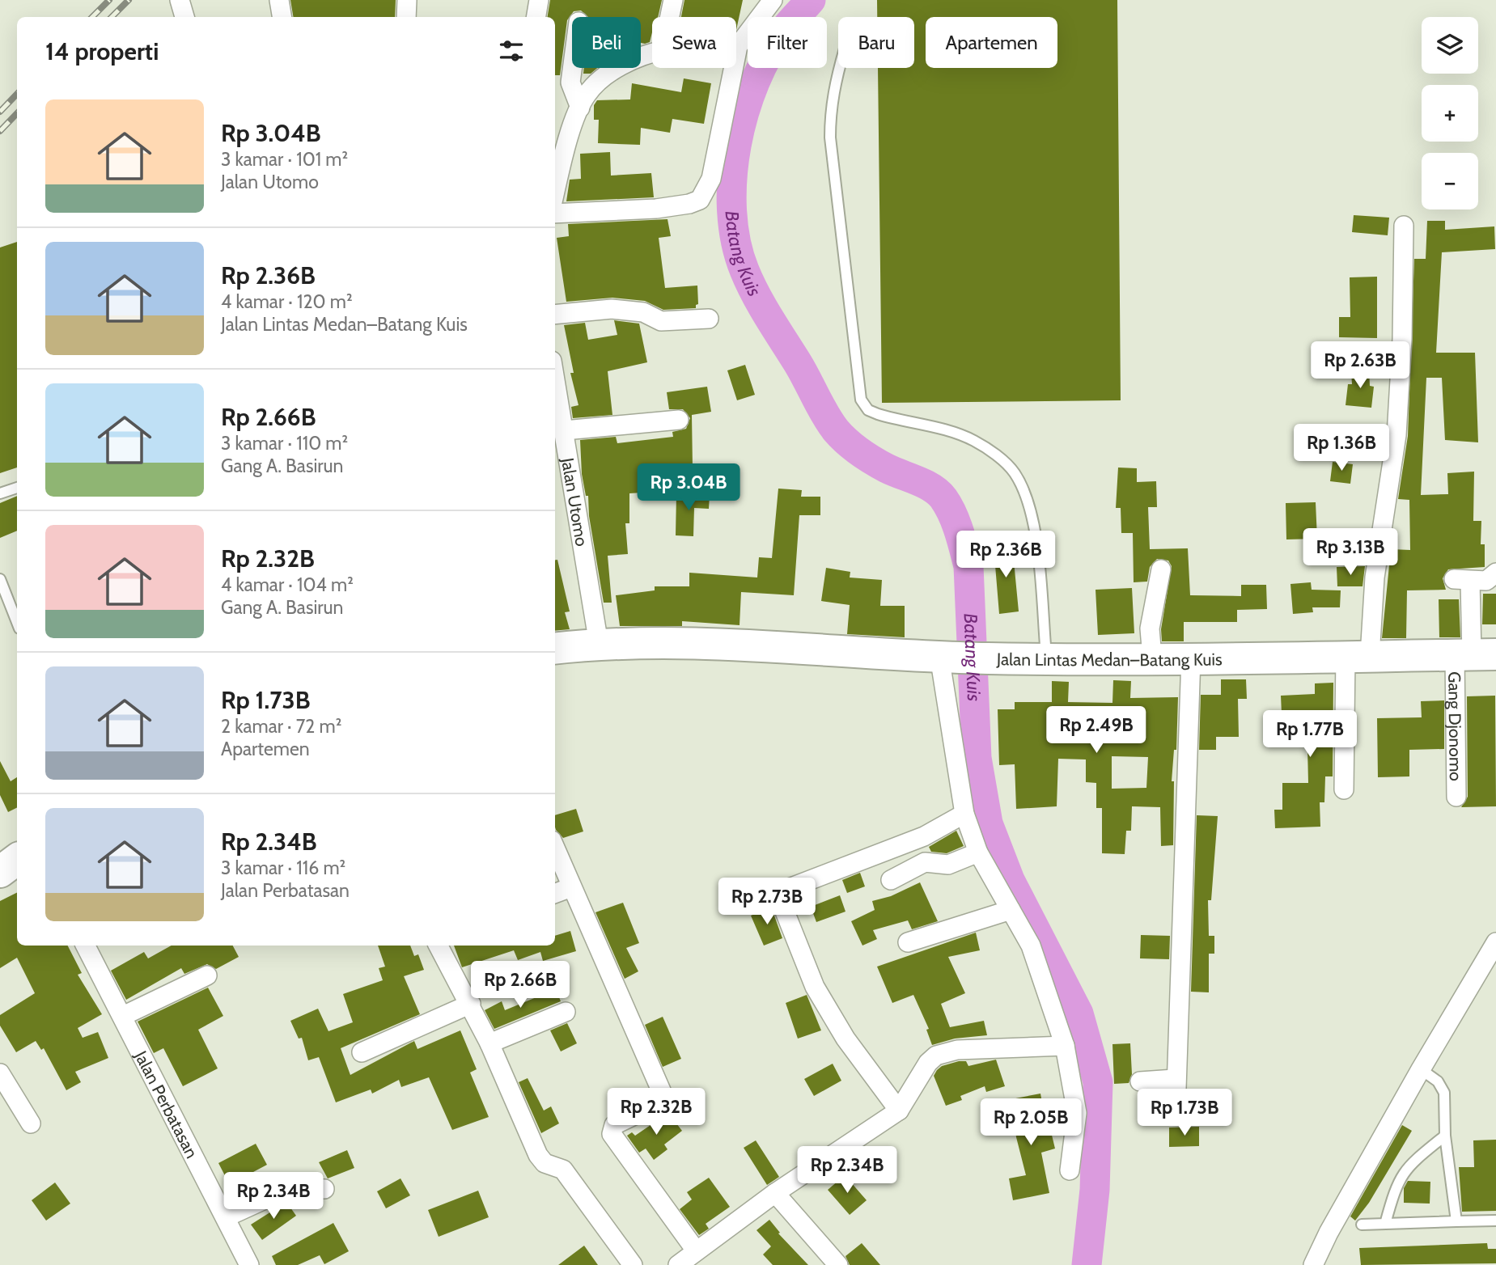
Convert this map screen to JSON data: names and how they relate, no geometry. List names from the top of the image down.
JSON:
{
  "streets": {
    "highway": ["Jalan Lintas Medan–Batang Kuis"],
    "street": ["Jalan Utomo", "Gang Djonomo", "Jalan Perbatasan"]
  },
  "crossings": [
    ["Jalan Utomo", "Jalan Lintas Medan–Batang Kuis"],
    ["Jalan Lintas Medan–Batang Kuis", "Gang Djonomo"]
  ],
  "water": ["Batang Kuis"],
  "page": {
    "map_buttons": ["+", "−"],
    "chip": [
      "Beli",
      "Sewa",
      "Filter",
      "Baru",
      "Apartemen"
    ],
    "heading": "14 properti",
    "list": [
      {
        "name": "Rp 3.04B",
        "note": "3 kamar · 101 m² · Jalan Utomo"
      },
      {
        "name": "Rp 2.36B",
        "note": "4 kamar · 120 m² · Jalan Lintas Medan–Batang Kuis"
      },
      {
        "name": "Rp 2.66B",
        "note": "3 kamar · 110 m² · Gang A. Basirun"
      },
      {
        "name": "Rp 2.32B",
        "note": "4 kamar · 104 m² · Gang A. Basirun"
      },
      {
        "name": "Rp 1.73B",
        "note": "2 kamar · 72 m² · Apartemen"
      },
      {
        "name": "Rp 2.34B",
        "note": "3 kamar · 116 m² · Jalan Perbatasan"
      }
    ],
    "price": [
      "Rp 2.63B",
      "Rp 1.36B",
      "Rp 3.04B",
      "Rp 3.13B",
      "Rp 2.36B",
      "Rp 2.49B",
      "Rp 1.77B",
      "Rp 2.73B",
      "Rp 2.66B",
      "Rp 2.32B",
      "Rp 1.73B",
      "Rp 2.05B",
      "Rp 2.34B",
      "Rp 2.34B"
    ]
  }
}
